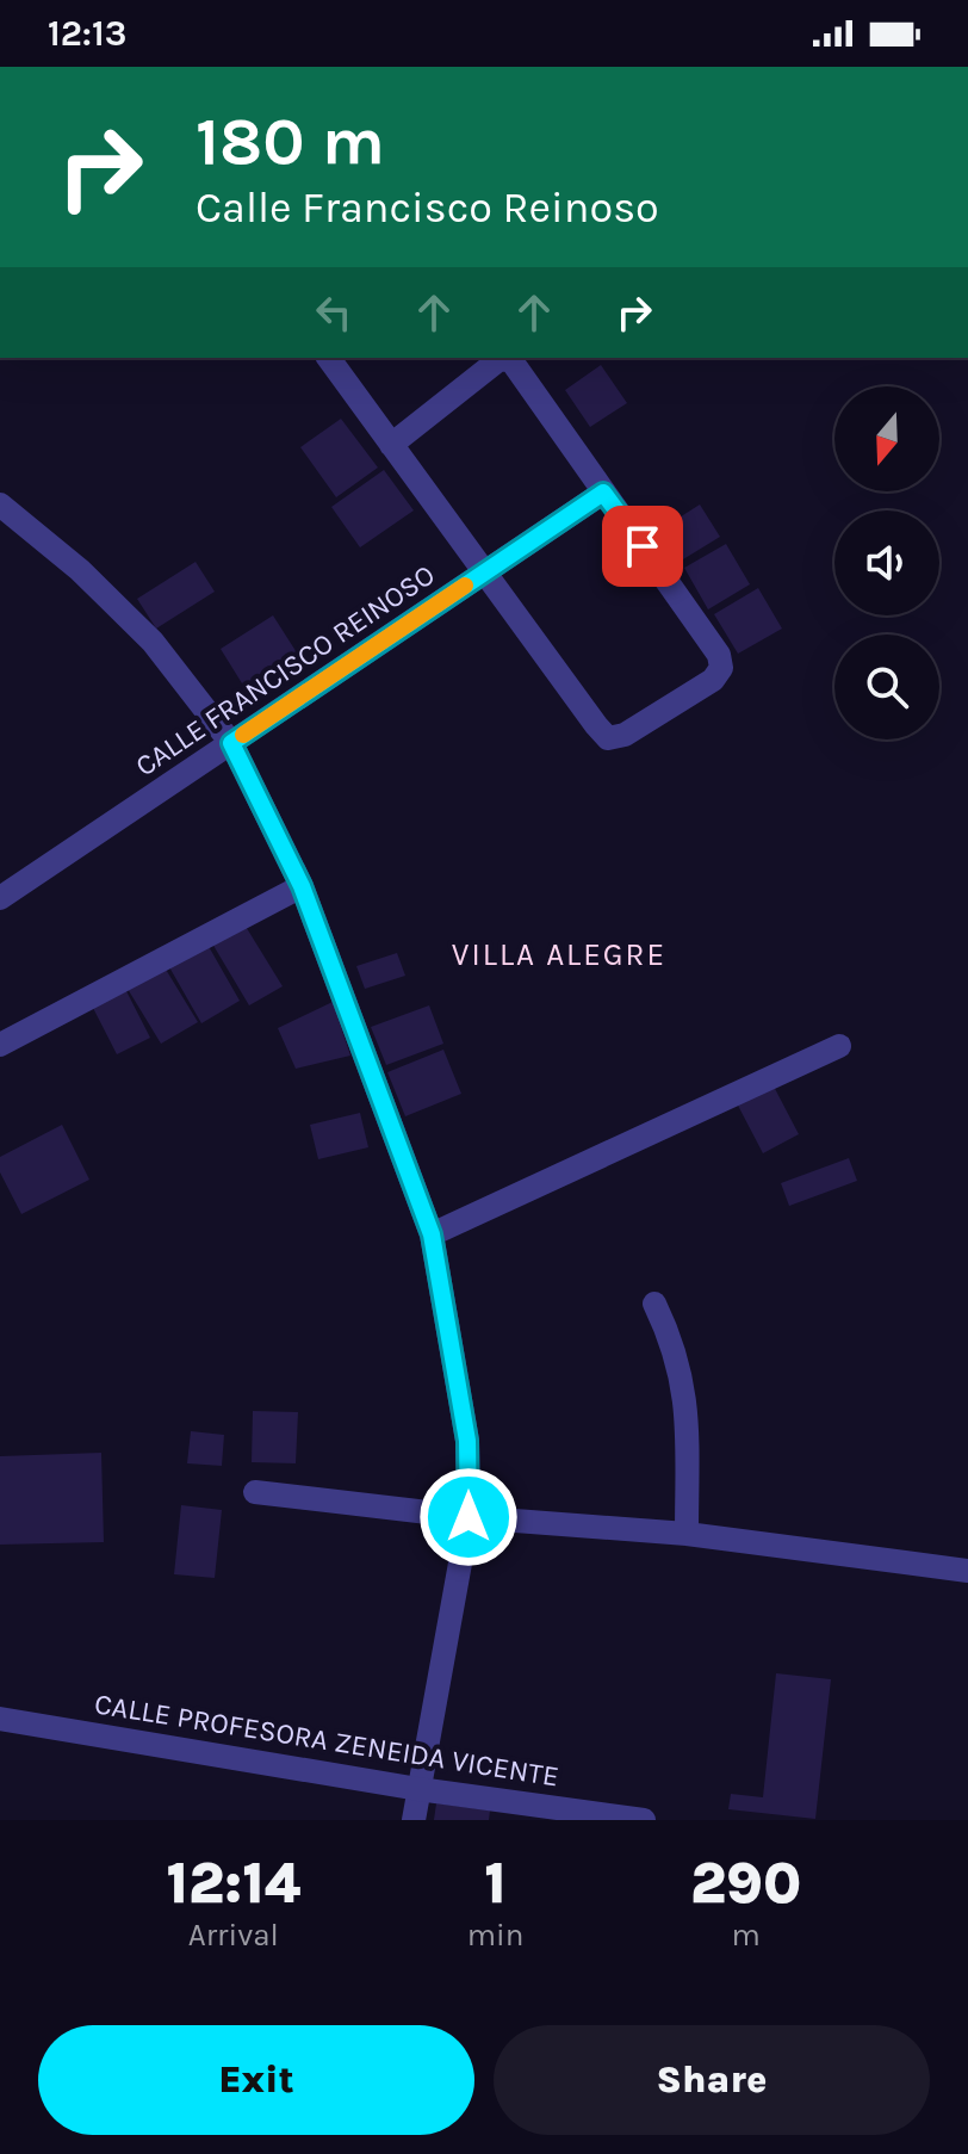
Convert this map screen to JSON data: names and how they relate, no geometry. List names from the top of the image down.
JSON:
{
  "streets": {
    "street": ["CALLE FRANCISCO REINOSO", "CALLE PROFESORA ZENEIDA VICENTE"]
  },
  "districts": ["VILLA ALEGRE"],
  "north": "bottom",
  "page": {
    "status": "12:13",
    "turn": ["180 m", "Calle Francisco Reinoso"],
    "eta": [
      "12:14",
      "Arrival",
      "1",
      "min",
      "290",
      "m"
    ],
    "buttons": ["Exit", "Share"]
  }
}
